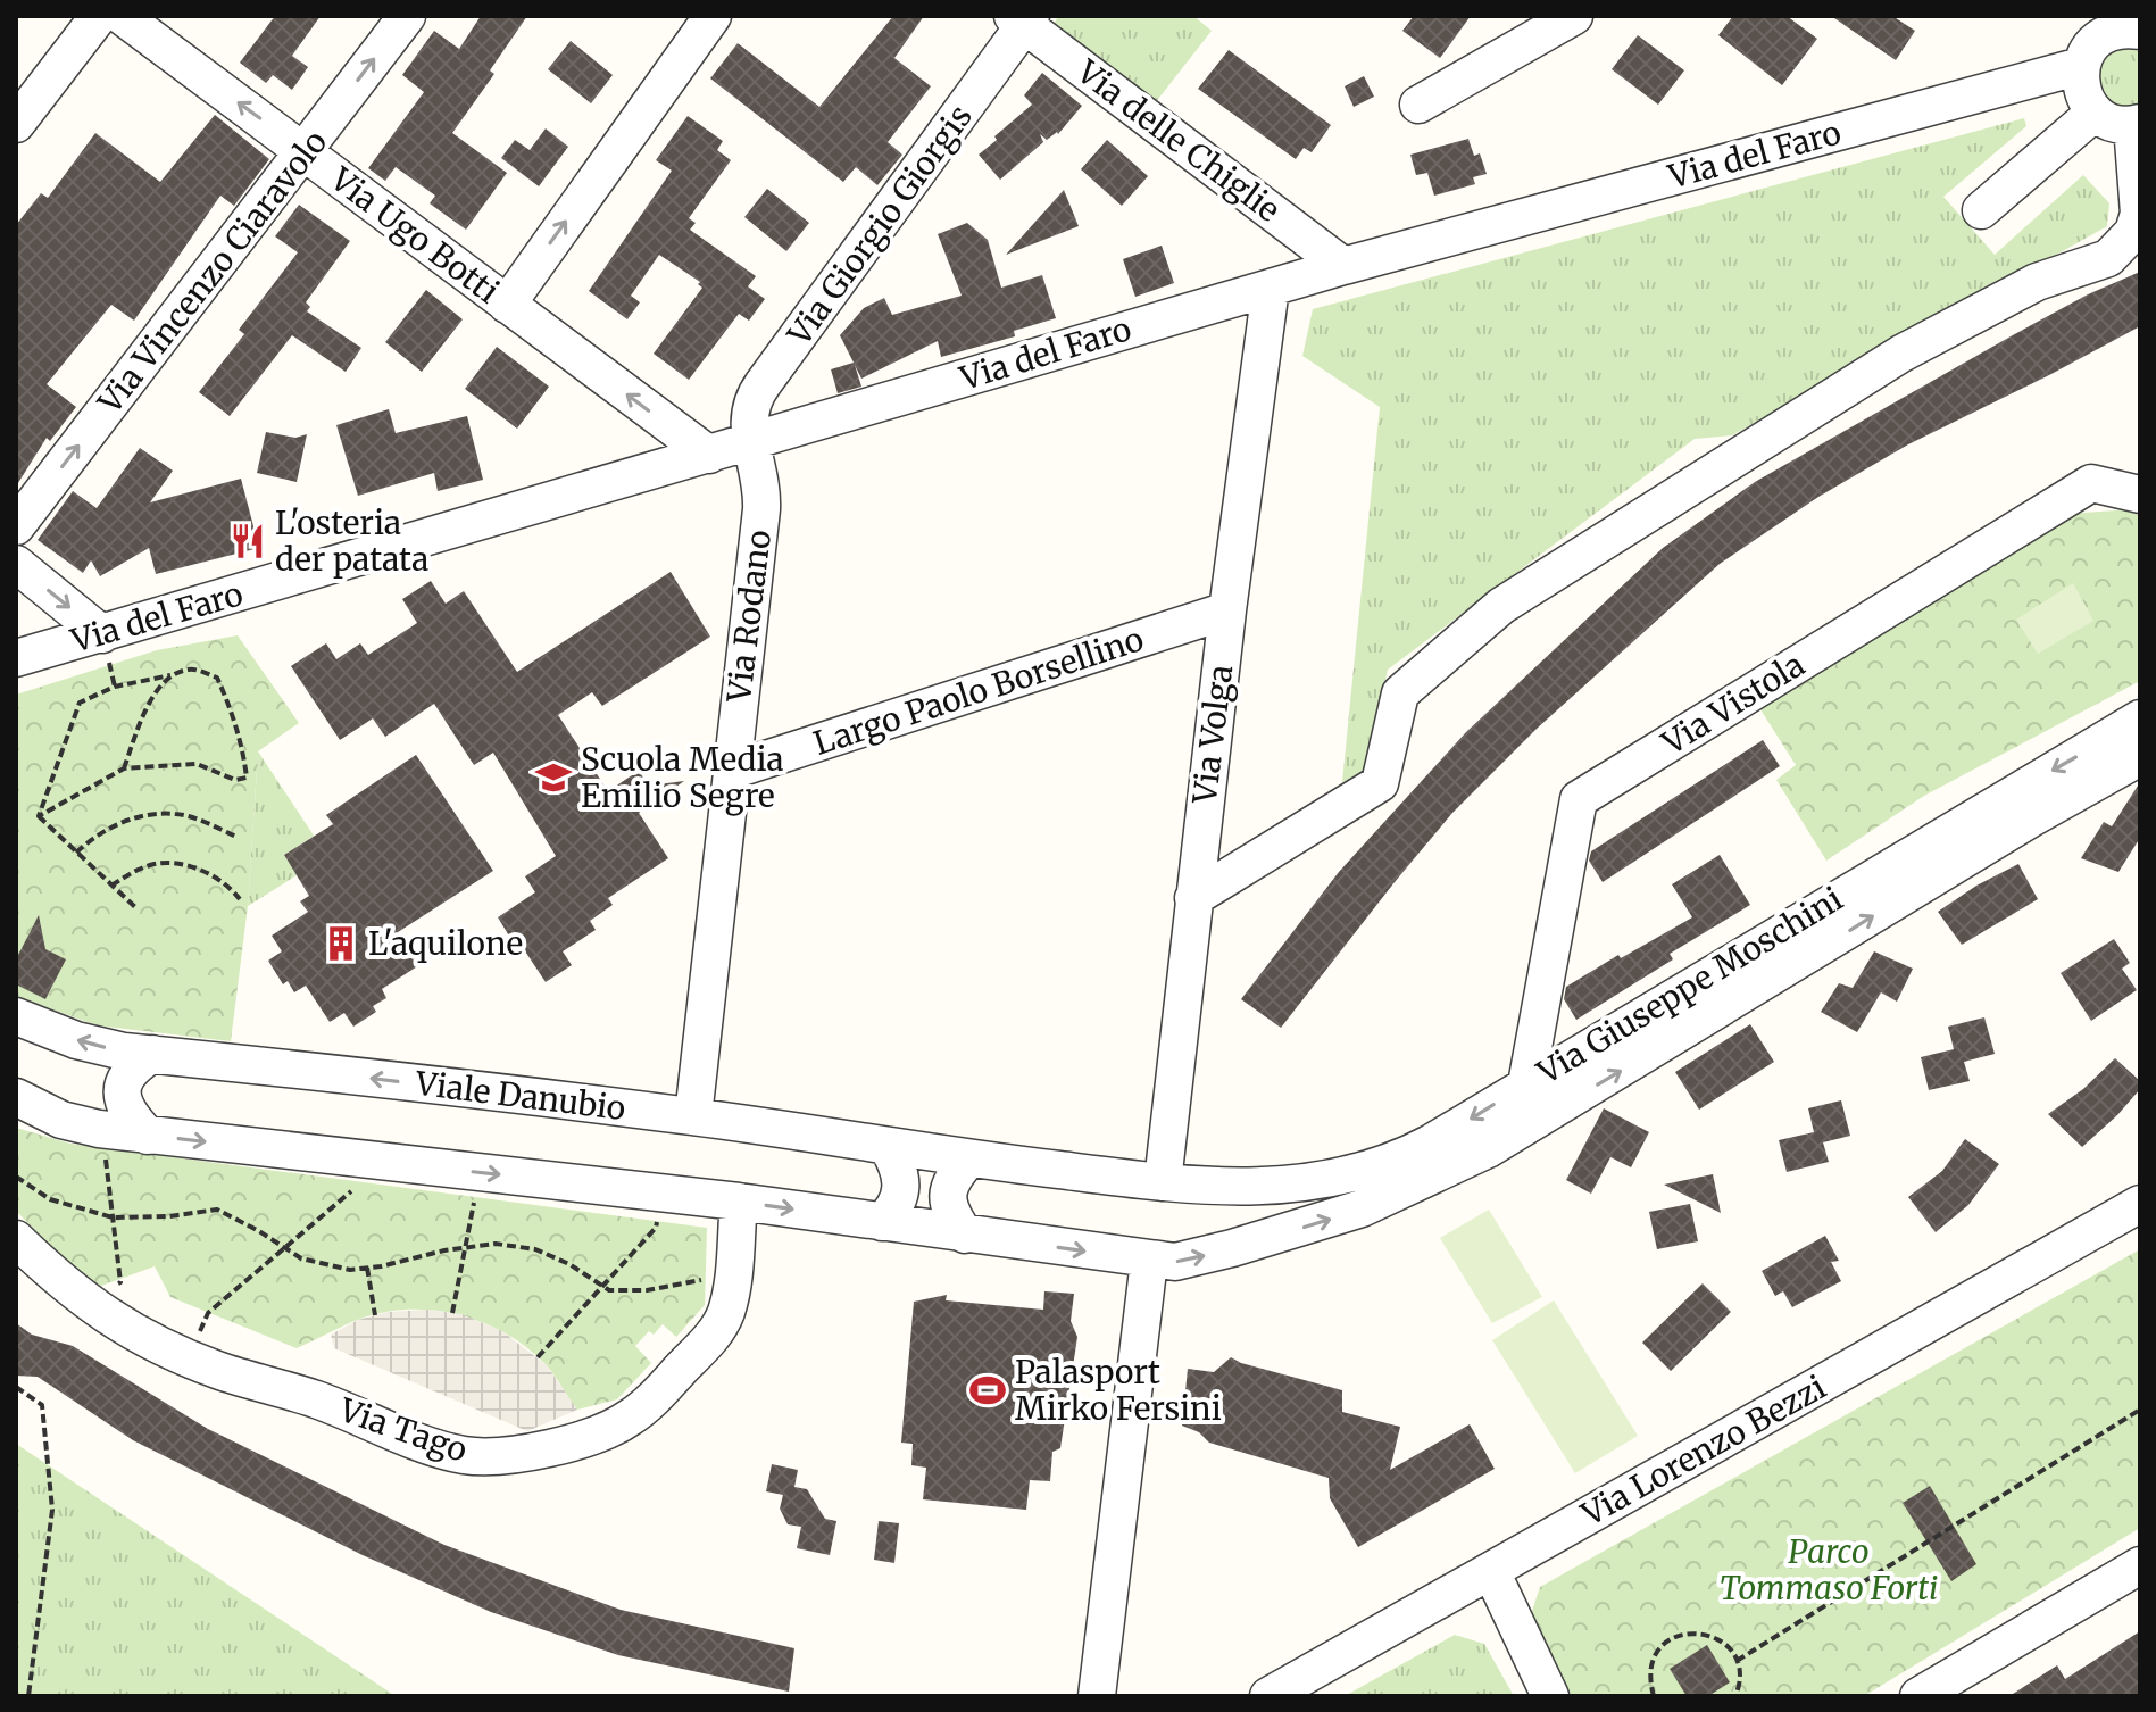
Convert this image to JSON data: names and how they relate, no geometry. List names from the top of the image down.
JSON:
{
  "streets": {
    "street": [
      "Via delle Chiglie",
      "Via del Faro",
      "Via Giorgio Giorgis",
      "Via Ugo Botti",
      "Via Vincenzo Ciaravolo",
      "Via Rodano",
      "Largo Paolo Borsellino",
      "Via Vistola",
      "Via Volga",
      "Via Giuseppe Moschini",
      "Viale Danubio",
      "Via Tago",
      "Via Lorenzo Bezzi"
    ]
  },
  "crossings": [
    ["Via delle Chiglie", "Via del Faro"],
    ["Via delle Chiglie", "Via Giorgio Giorgis"],
    ["Via del Faro", "Via Giorgio Giorgis"],
    ["Via del Faro", "Via Ugo Botti"],
    ["Via del Faro", "Via Rodano"],
    ["Via del Faro", "Via Volga"],
    ["Via Giorgio Giorgis", "Via Rodano"],
    ["Via Ugo Botti", "Via Vincenzo Ciaravolo"],
    ["Via Rodano", "Largo Paolo Borsellino"],
    ["Via Rodano", "Viale Danubio"],
    ["Largo Paolo Borsellino", "Via Volga"],
    ["Via Vistola", "Via Giuseppe Moschini"],
    ["Via Volga", "Viale Danubio"],
    ["Via Giuseppe Moschini", "Viale Danubio"]
  ],
  "one_way": ["Via Ugo Botti"],
  "parks": ["Parco Tommaso Forti"],
  "places": {
    "restaurant": ["L'osteria der patata"],
    "school or university": ["Scuola Media Emilio Segre"],
    "building": ["L'aquilone"],
    "sports": ["Palasport Mirko Fersini"]
  }
}
